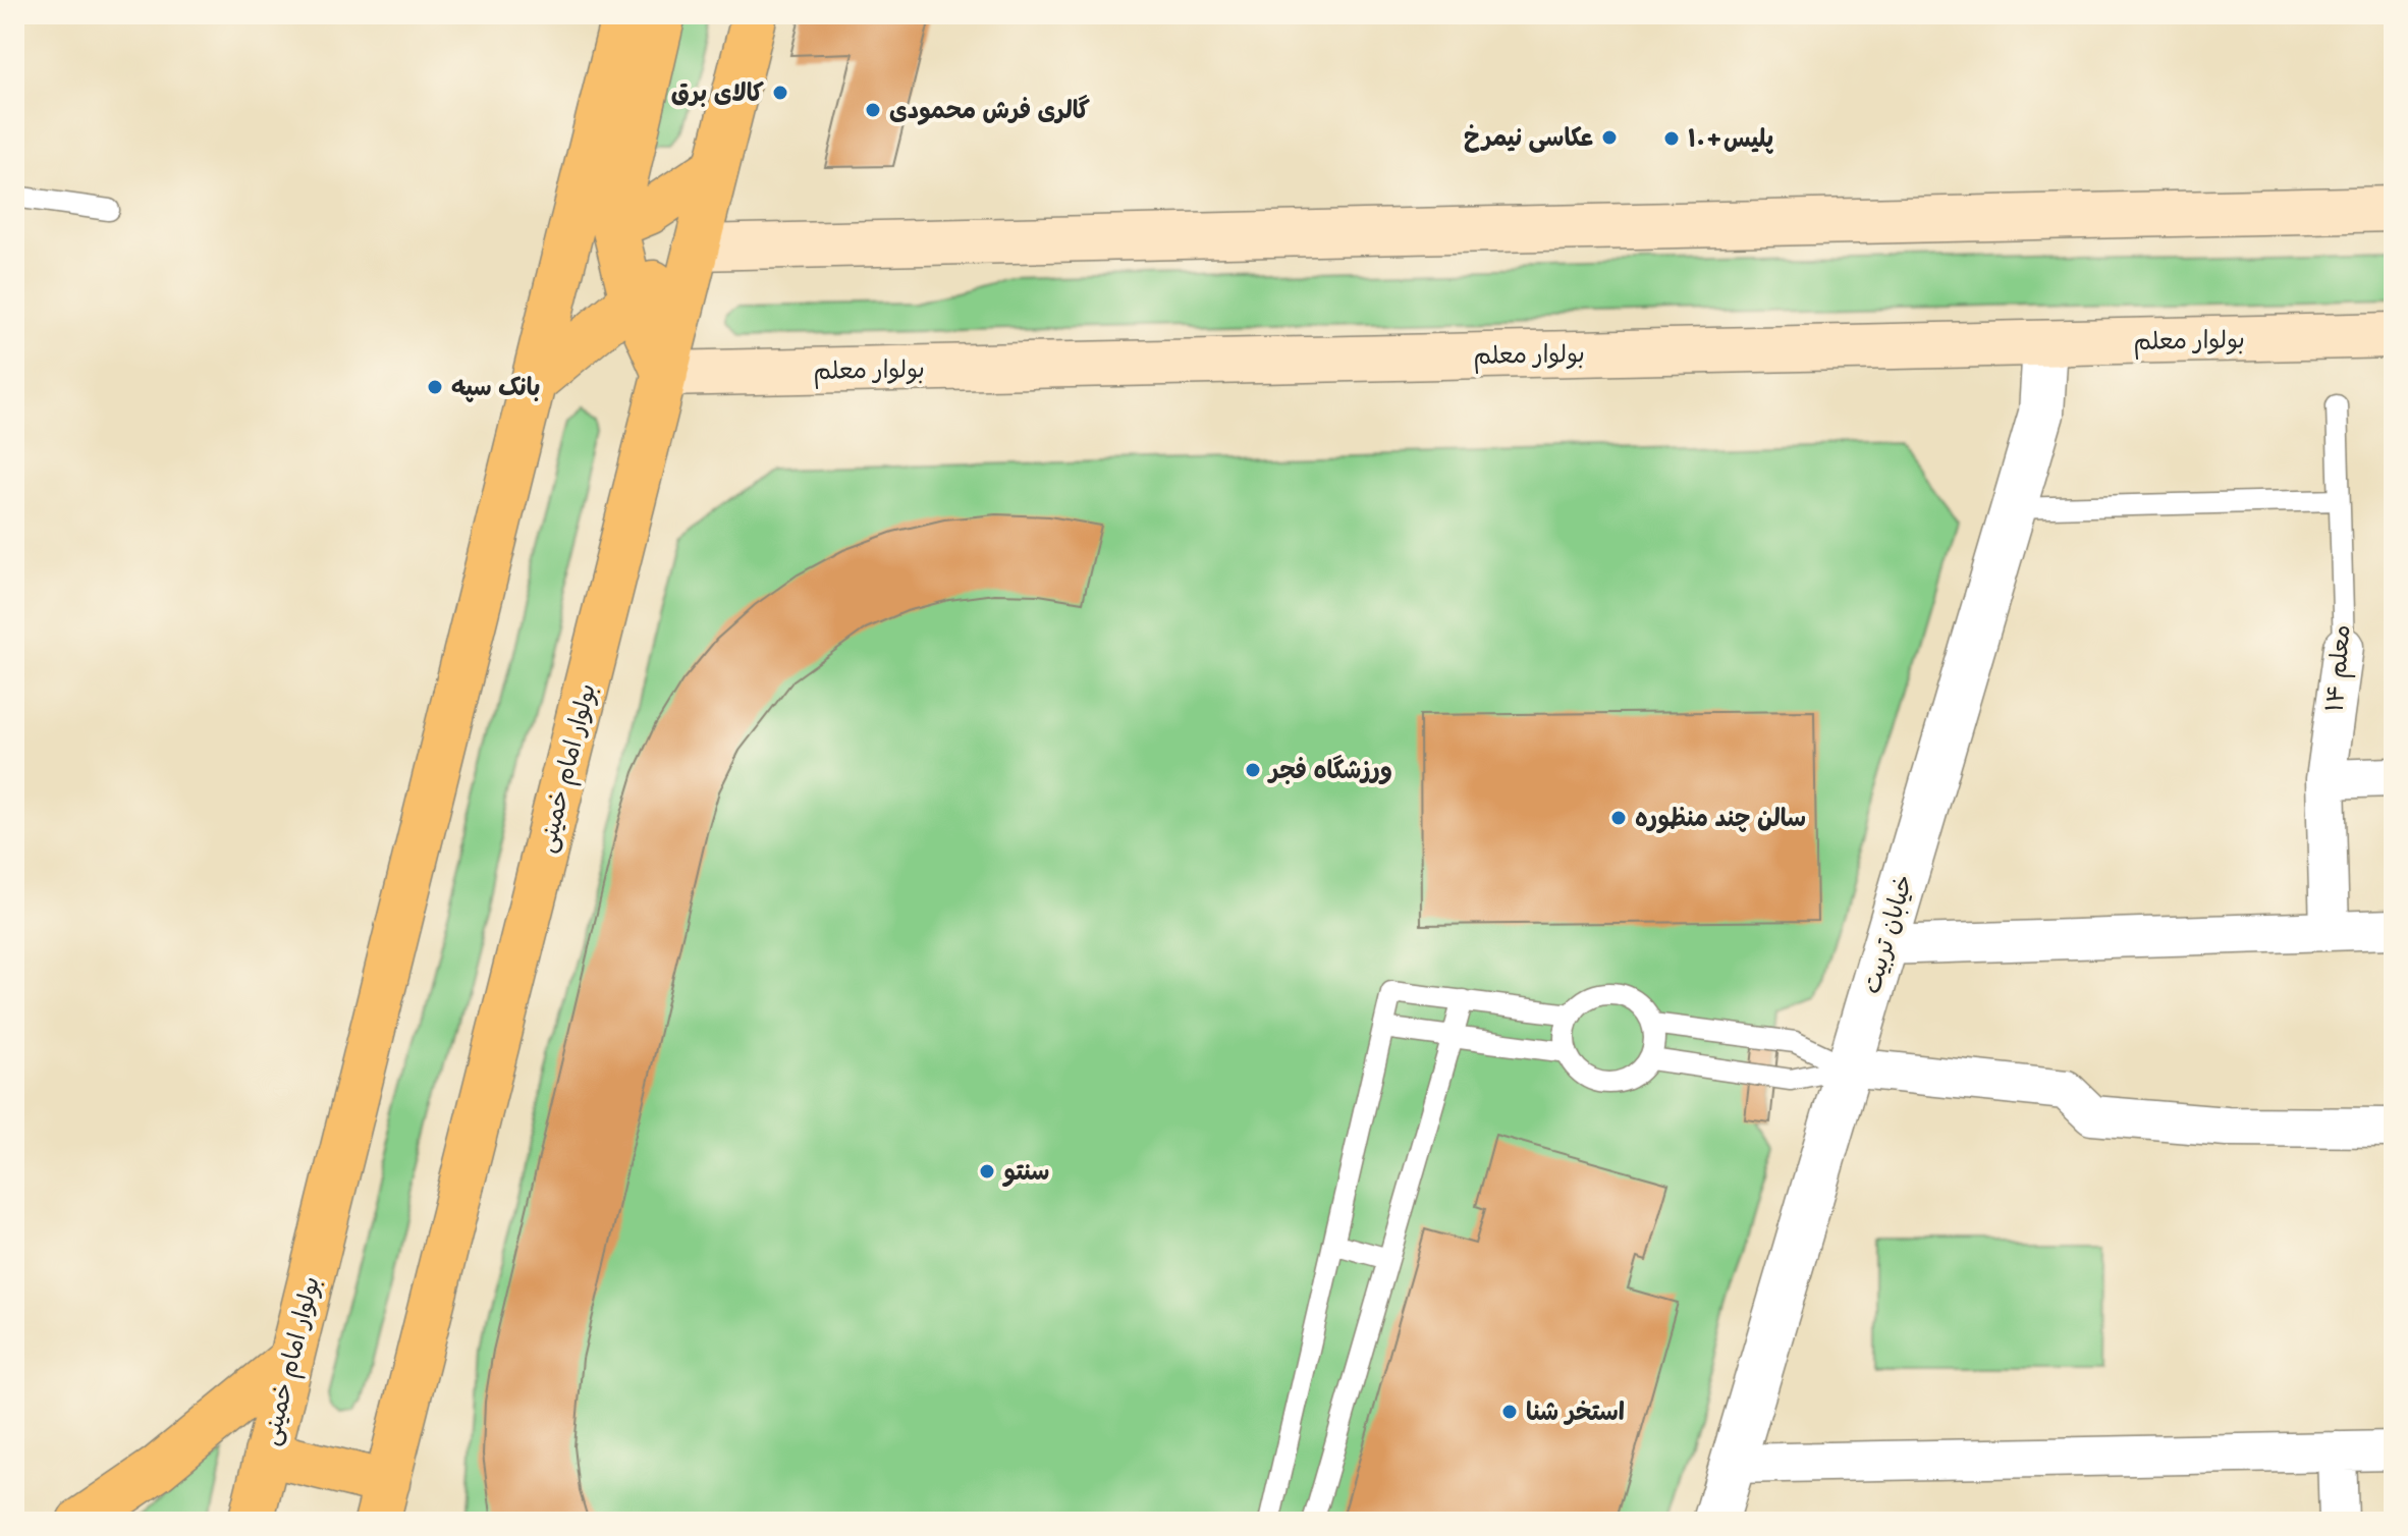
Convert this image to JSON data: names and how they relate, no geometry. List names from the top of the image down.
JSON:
{
  "streets": {
    "main road": ["بولوار معلم", "بولوار امام خمینی"],
    "street": ["معلم ۱۴", "خیابان تربیت"]
  },
  "crossings": [
    ["بولوار معلم", "بولوار امام خمینی"],
    ["بولوار معلم", "خیابان تربیت"]
  ],
  "places": [
    "کالای برق",
    "گالری فرش محمودی",
    "عکاسی نیمرخ",
    "پلیس+۱۰",
    "بانک سپه",
    "ورزشگاه فجر",
    "سالن چند منظوره",
    "سنتو",
    "استخر شنا"
  ]
}
